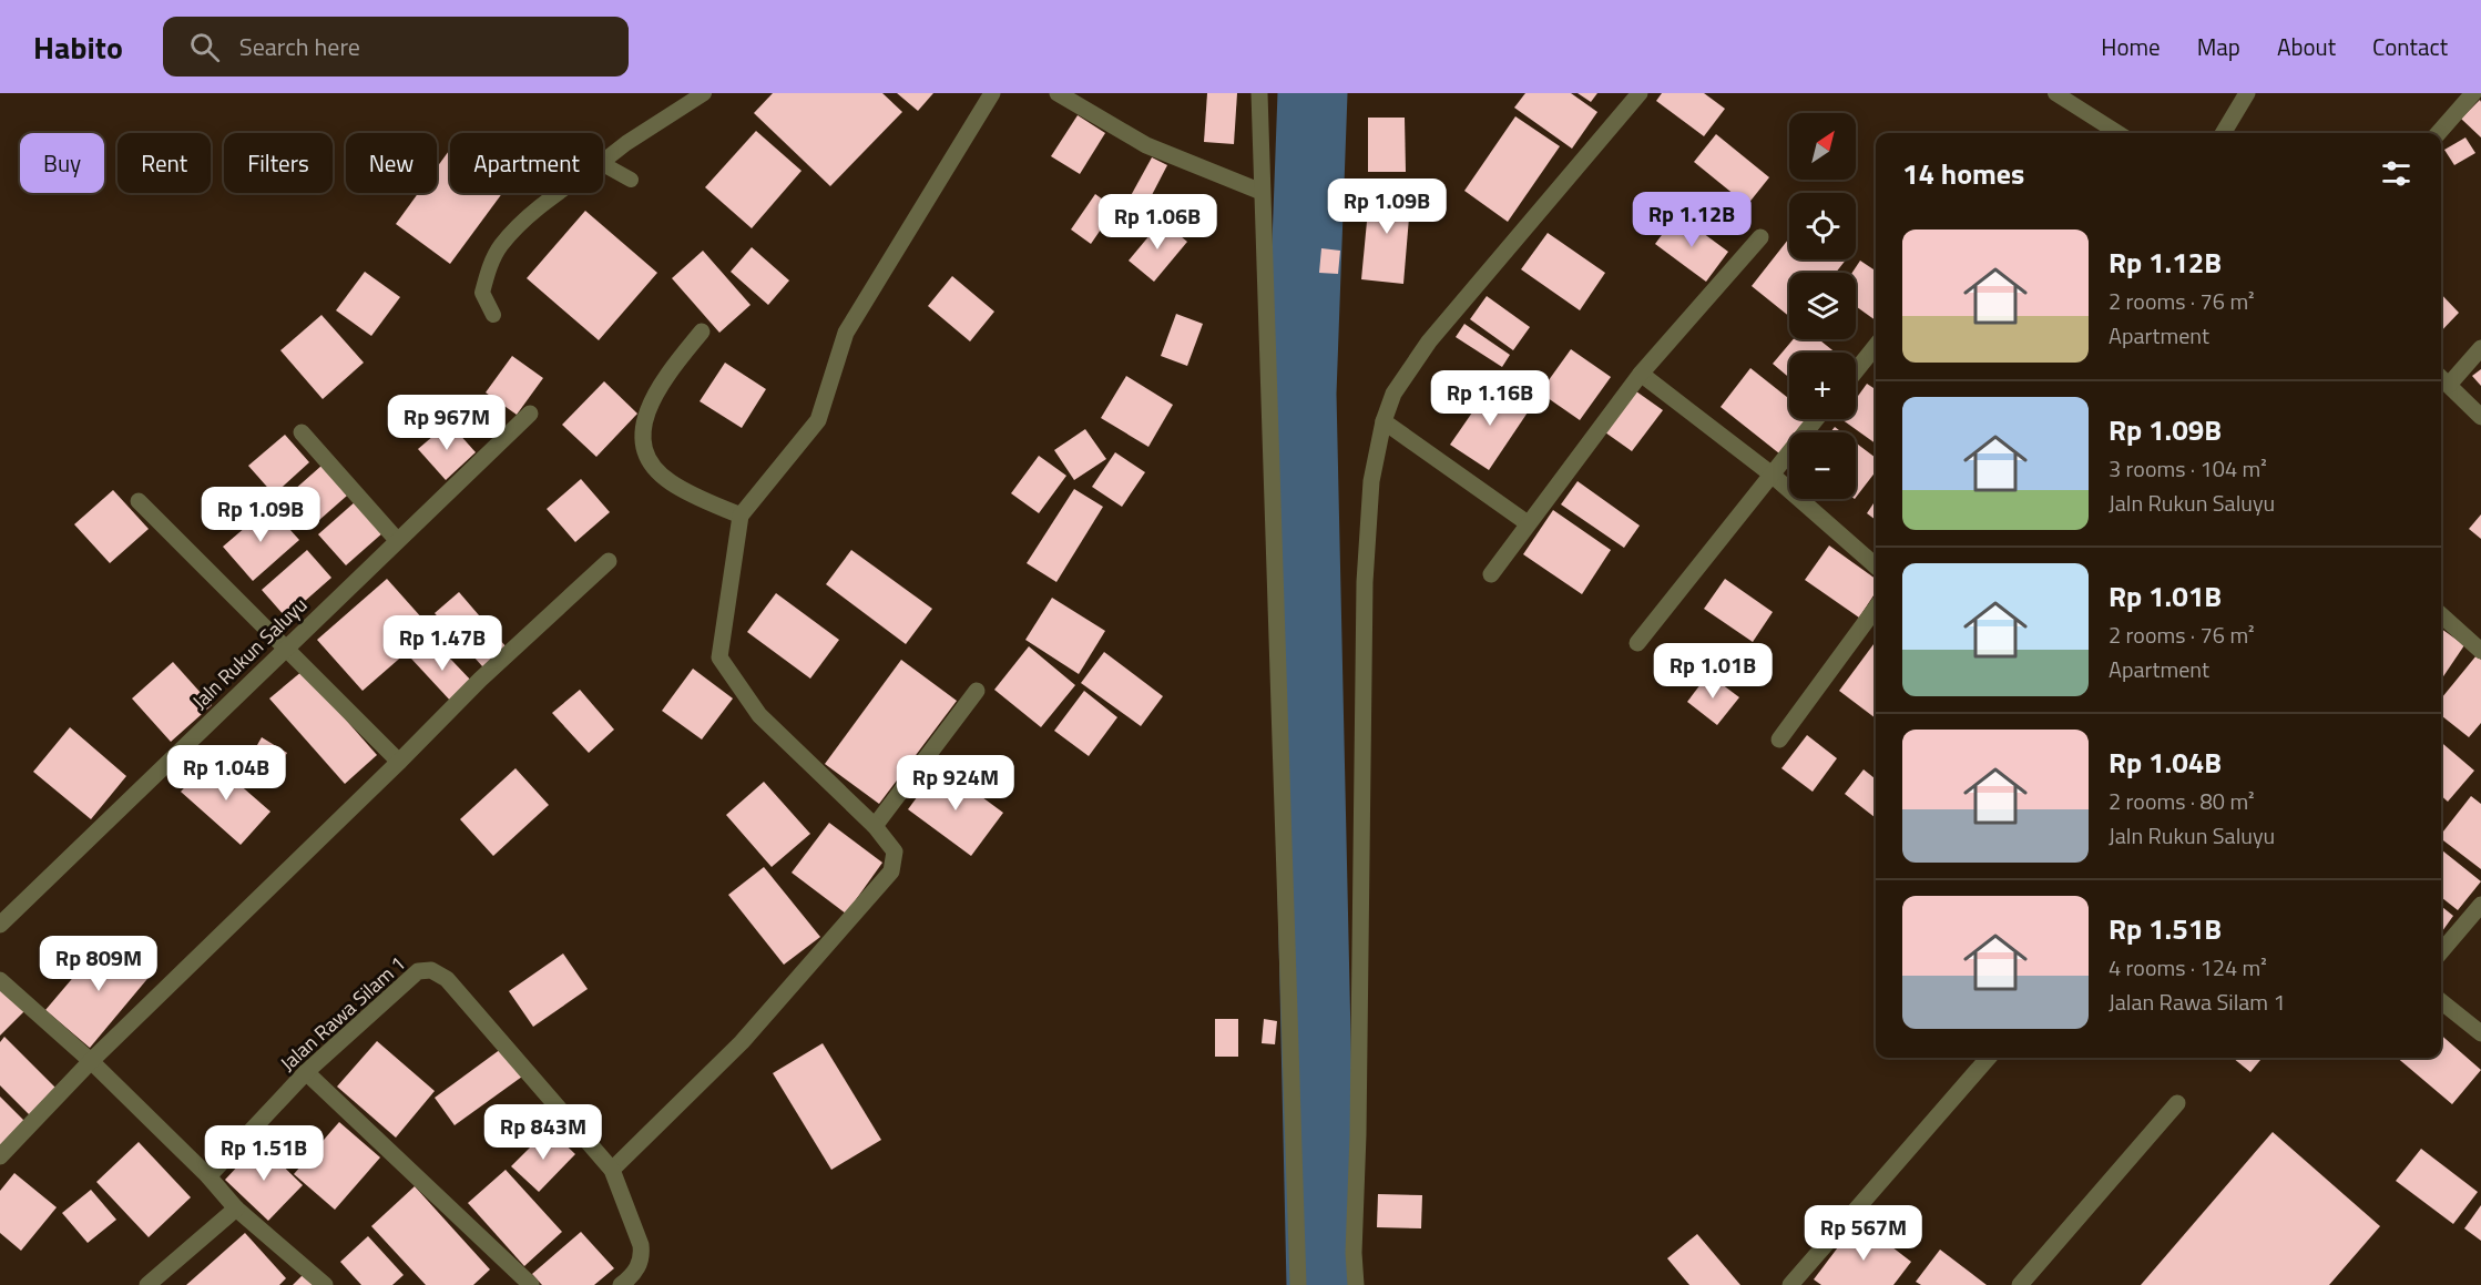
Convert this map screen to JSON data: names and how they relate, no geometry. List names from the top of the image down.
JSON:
{
  "streets": {
    "street": ["Jaln Rukun Saluyu", "Jalan Rawa Silam 1"]
  },
  "north": "top right",
  "page": {
    "header": "Habito",
    "search": "Search here",
    "nav": [
      "Home",
      "Map",
      "About",
      "Contact"
    ],
    "map_buttons": ["+", "−"],
    "chip": [
      "Buy",
      "Rent",
      "Filters",
      "New",
      "Apartment"
    ],
    "heading": "14 homes",
    "price": [
      "Rp 1.09B",
      "Rp 1.12B",
      "Rp 1.06B",
      "Rp 1.16B",
      "Rp 967M",
      "Rp 1.09B",
      "Rp 1.47B",
      "Rp 1.01B",
      "Rp 1.04B",
      "Rp 924M",
      "Rp 809M",
      "Rp 843M",
      "Rp 1.51B",
      "Rp 567M"
    ],
    "list": [
      {
        "name": "Rp 1.12B",
        "note": "2 rooms · 76 m² · Apartment"
      },
      {
        "name": "Rp 1.09B",
        "note": "3 rooms · 104 m² · Jaln Rukun Saluyu"
      },
      {
        "name": "Rp 1.01B",
        "note": "2 rooms · 76 m² · Apartment"
      },
      {
        "name": "Rp 1.04B",
        "note": "2 rooms · 80 m² · Jaln Rukun Saluyu"
      },
      {
        "name": "Rp 1.51B",
        "note": "4 rooms · 124 m² · Jalan Rawa Silam 1"
      }
    ]
  }
}
